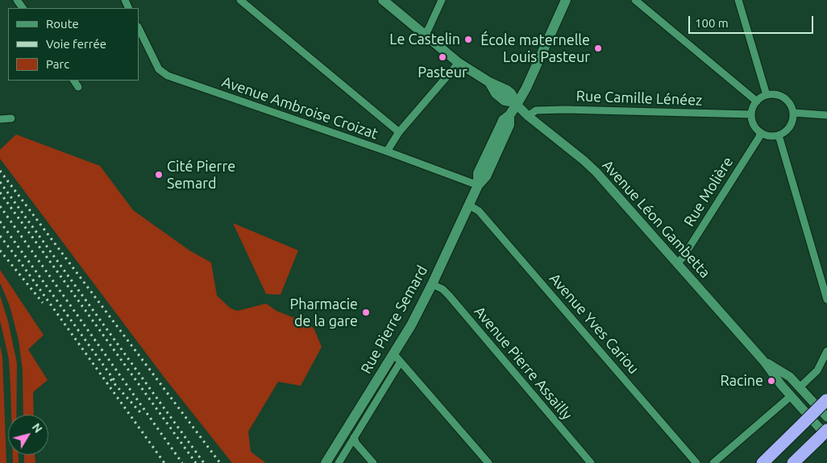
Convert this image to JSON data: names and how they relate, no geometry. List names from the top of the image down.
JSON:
{
  "streets": {
    "main road": ["Rue Pierre Semard"],
    "street": [
      "Rue Camille Lénéez",
      "Avenue Ambroise Croizat",
      "Rue Molière",
      "Avenue Léon Gambetta",
      "Avenue Yves Cariou",
      "Avenue Pierre Assailly"
    ]
  },
  "crossings": [
    ["Rue Camille Lénéez", "Rue Molière"],
    ["Rue Camille Lénéez", "Avenue Léon Gambetta"],
    ["Avenue Ambroise Croizat", "Rue Pierre Semard"],
    ["Rue Molière", "Avenue Léon Gambetta"],
    ["Avenue Léon Gambetta", "Rue Pierre Semard"],
    ["Rue Pierre Semard", "Avenue Yves Cariou"],
    ["Rue Pierre Semard", "Avenue Pierre Assailly"]
  ],
  "places": [
    "Le Castelin",
    "École maternelle Louis Pasteur",
    "Pasteur",
    "Cité Pierre Semard",
    "Pharmacie de la gare",
    "Racine"
  ],
  "legend": ["Route", "Voie ferrée", "Parc"],
  "scale_bar": "100 m",
  "north": "top right"
}
